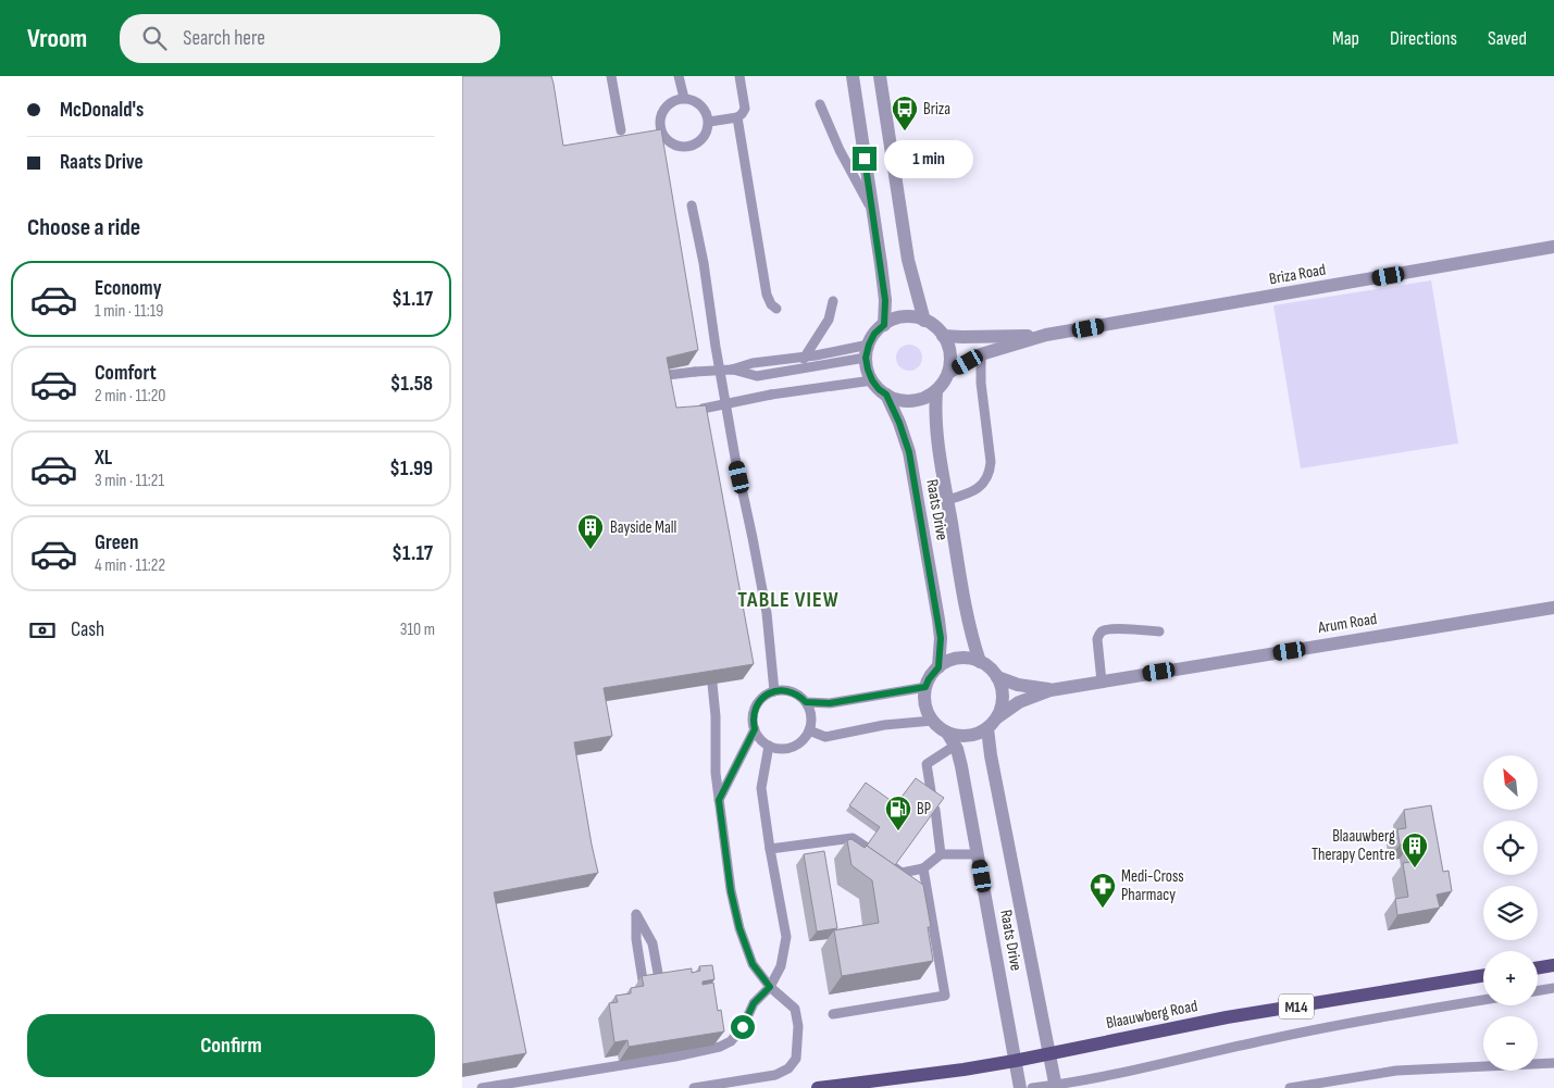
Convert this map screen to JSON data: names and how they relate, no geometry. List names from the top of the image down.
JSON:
{
  "streets": {
    "main road": ["M14", "Blaauwberg Road"],
    "street": ["Briza Road", "Raats Drive", "Arum Road"]
  },
  "crossings": [
    ["Briza Road", "Raats Drive"],
    ["Raats Drive", "Arum Road"],
    ["Raats Drive", "Blaauwberg Road"]
  ],
  "districts": ["TABLE VIEW"],
  "places": {
    "bus stop": ["Briza"],
    "building": ["Bayside Mall", "Blaauwberg Therapy Centre"],
    "fuel station": ["BP"],
    "pharmacy": ["Medi-Cross Pharmacy"]
  },
  "north": "top left",
  "page": {
    "header": "Vroom",
    "search": "Search here",
    "nav": ["Map", "Directions", "Saved"],
    "banner": ["McDonald's", "Raats Drive"],
    "bubble": "1 min",
    "heading": "Choose a ride",
    "list": [
      {
        "name": "Economy",
        "note": "1 min · 11:19",
        "value": "$1.17"
      },
      {
        "name": "Comfort",
        "note": "2 min · 11:20",
        "value": "$1.58"
      },
      {
        "name": "XL",
        "note": "3 min · 11:21",
        "value": "$1.99"
      },
      {
        "name": "Green",
        "note": "4 min · 11:22",
        "value": "$1.17"
      }
    ],
    "pay": ["Cash", "310 m"],
    "map_buttons": ["+", "−"],
    "buttons": "Confirm"
  }
}
